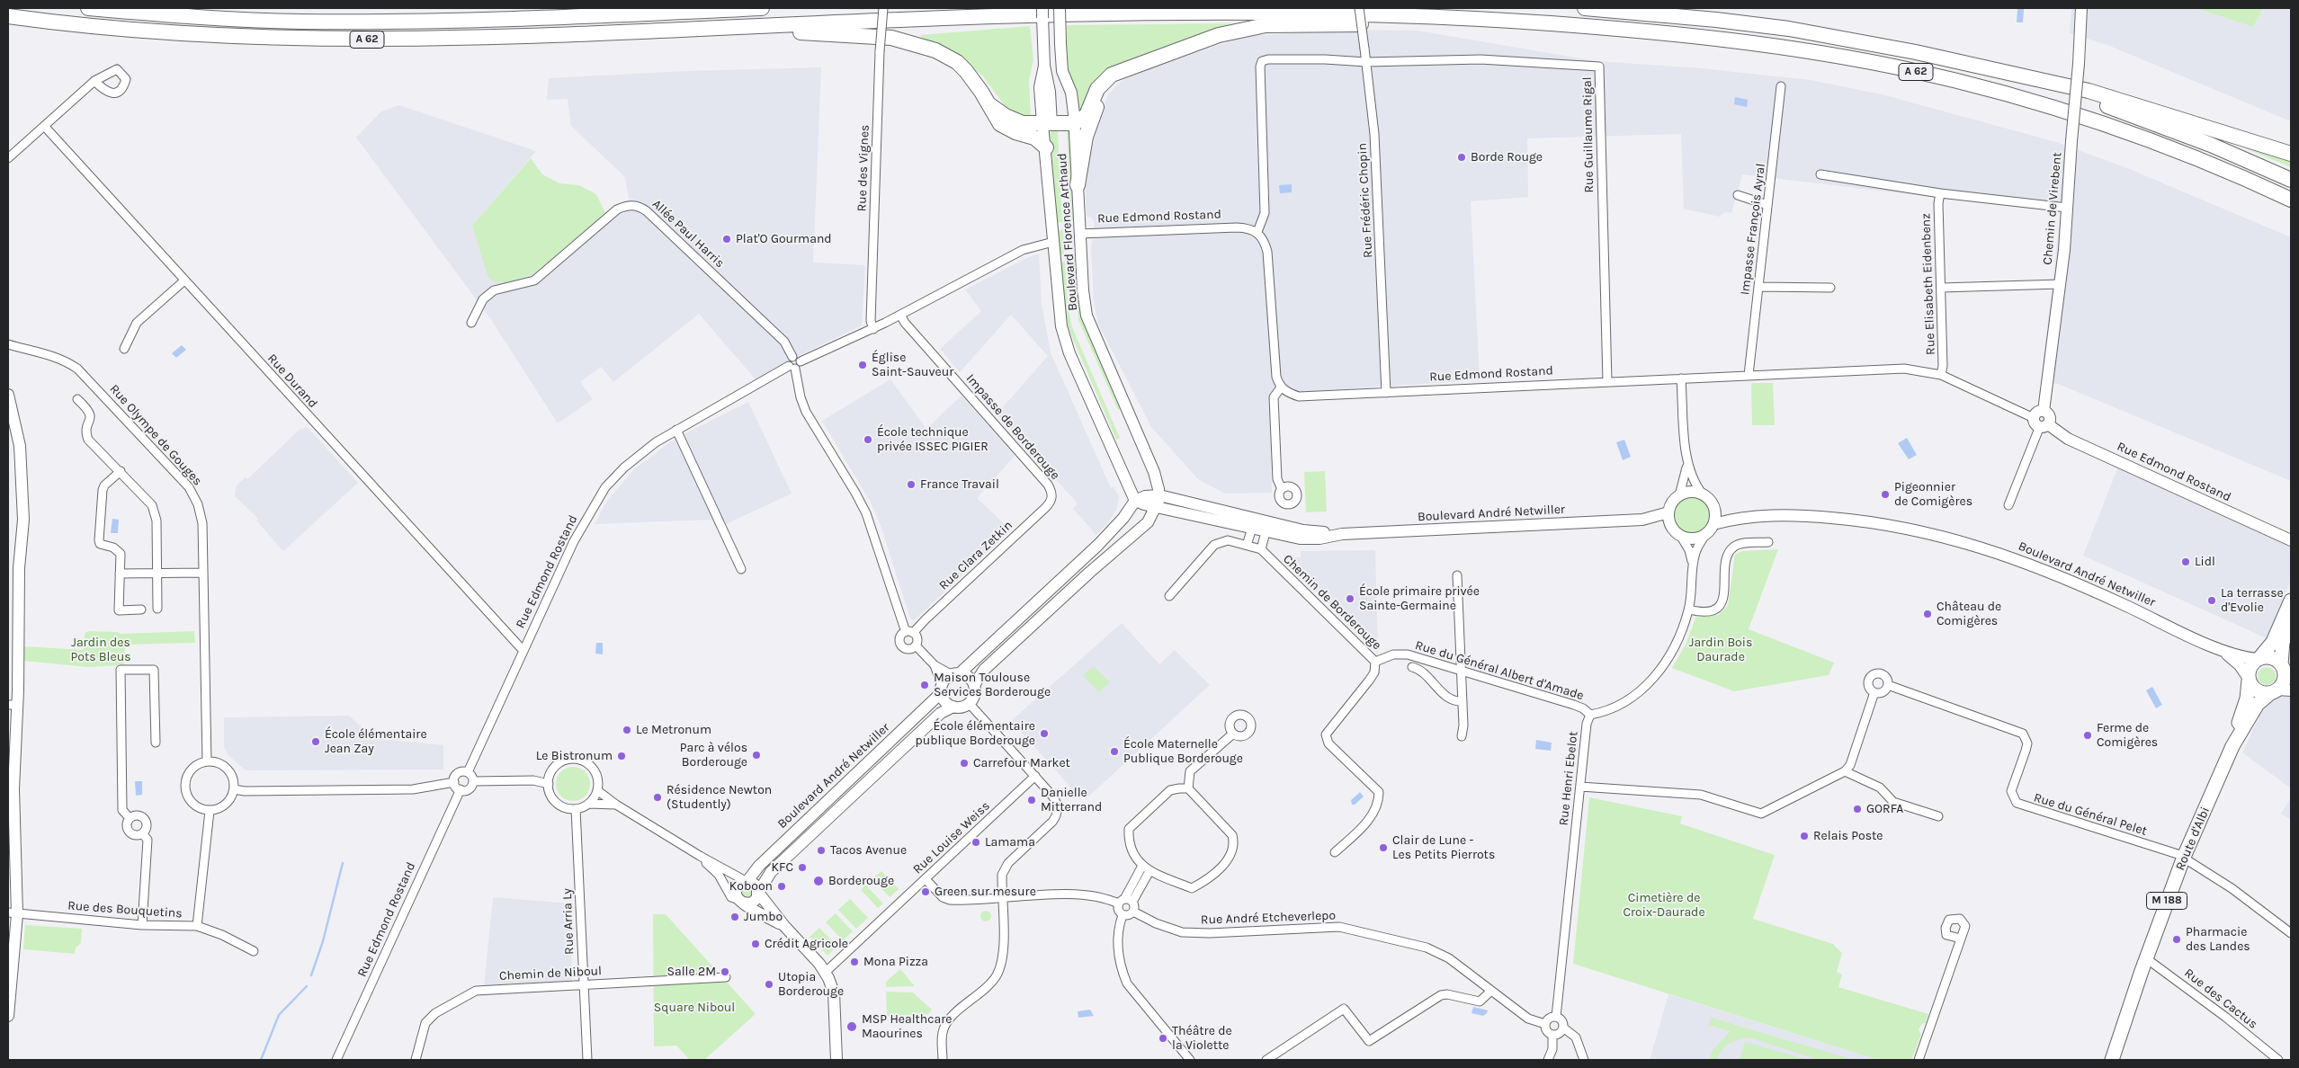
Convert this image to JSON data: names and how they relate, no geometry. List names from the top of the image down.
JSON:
{
  "streets": {
    "highway": ["A 62"],
    "main road": ["Route d'Albi", "M 188"],
    "street": [
      "Rue Guillaume Rigal",
      "Rue des Vignes",
      "Rue Frédéric Chopin",
      "Chemin de Virebent",
      "Rue Edmond Rostand",
      "Impasse François Ayral",
      "Boulevard Florence Arthaud",
      "Allée Paul Harris",
      "Rue Elisabeth Eidenbenz",
      "Rue Durand",
      "Impasse de Borderouge",
      "Rue Olympe de Gouges",
      "Boulevard André Netwiller",
      "Rue Clara Zetkin",
      "Chemin de Borderouge",
      "Rue du Général Albert d'Amade",
      "Rue Henri Ebelot",
      "Rue du Général Pelet",
      "Rue Louise Weiss",
      "Rue des Bouquetins",
      "Rue André Etcheverlepo",
      "Rue Arria Ly",
      "Chemin de Niboul",
      "Rue des Cactus"
    ]
  },
  "crossings": [
    ["Rue Guillaume Rigal", "Rue Frédéric Chopin"],
    ["Rue Guillaume Rigal", "Rue Edmond Rostand"],
    ["Rue Frédéric Chopin", "Rue Edmond Rostand"],
    ["Chemin de Virebent", "Rue Edmond Rostand"],
    ["Rue Edmond Rostand", "Impasse François Ayral"],
    ["Rue Edmond Rostand", "Boulevard Florence Arthaud"],
    ["Rue Edmond Rostand", "Allée Paul Harris"],
    ["Rue Edmond Rostand", "Rue Elisabeth Eidenbenz"],
    ["Rue Edmond Rostand", "Rue Durand"],
    ["Boulevard Florence Arthaud", "Boulevard André Netwiller"],
    ["Impasse de Borderouge", "Rue Clara Zetkin"],
    ["Rue Olympe de Gouges", "Rue des Bouquetins"],
    ["Boulevard André Netwiller", "Route d'Albi"],
    ["Chemin de Borderouge", "Rue du Général Albert d'Amade"],
    ["Rue du Général Albert d'Amade", "Rue Henri Ebelot"],
    ["Rue Henri Ebelot", "Rue André Etcheverlepo"],
    ["Rue du Général Pelet", "Route d'Albi"],
    ["Route d'Albi", "Rue des Cactus"],
    ["Rue Arria Ly", "Chemin de Niboul"]
  ],
  "parks": [
    "Jardin des Pots Bleus",
    "Jardin Bois Daurade",
    "Cimetière de Croix-Daurade",
    "Square Niboul"
  ],
  "places": [
    "Borde Rouge",
    "Plat'O Gourmand",
    "Église Saint-Sauveur",
    "École technique privée ISSEC PIGIER",
    "France Travail",
    "Pigeonnier de Comigères",
    "Lidl",
    "École primaire privée Sainte-Germaine",
    "La terrasse d'Evolie",
    "Château de Comigères",
    "Maison Toulouse Services Borderouge",
    "Le Metronum",
    "École élémentaire publique Borderouge",
    "Ferme de Comigères",
    "École élémentaire Jean Zay",
    "École Maternelle Publique Borderouge",
    "Parc à vélos Borderouge",
    "Le Bistronum",
    "Carrefour Market",
    "Résidence Newton (Studently)",
    "Danielle Mitterrand",
    "GORFA",
    "Relais Poste",
    "Lamama",
    "Clair de Lune - Les Petits Pierrots",
    "Tacos Avenue",
    "KFC",
    "Borderouge",
    "Koboon",
    "Green sur mesure",
    "Jumbo",
    "Pharmacie des Landes",
    "Crédit Agricole",
    "Mona Pizza",
    "Salle 2M",
    "Utopia Borderouge",
    "MSP Healthcare Maourines",
    "Théâtre de la Violette"
  ]
}
